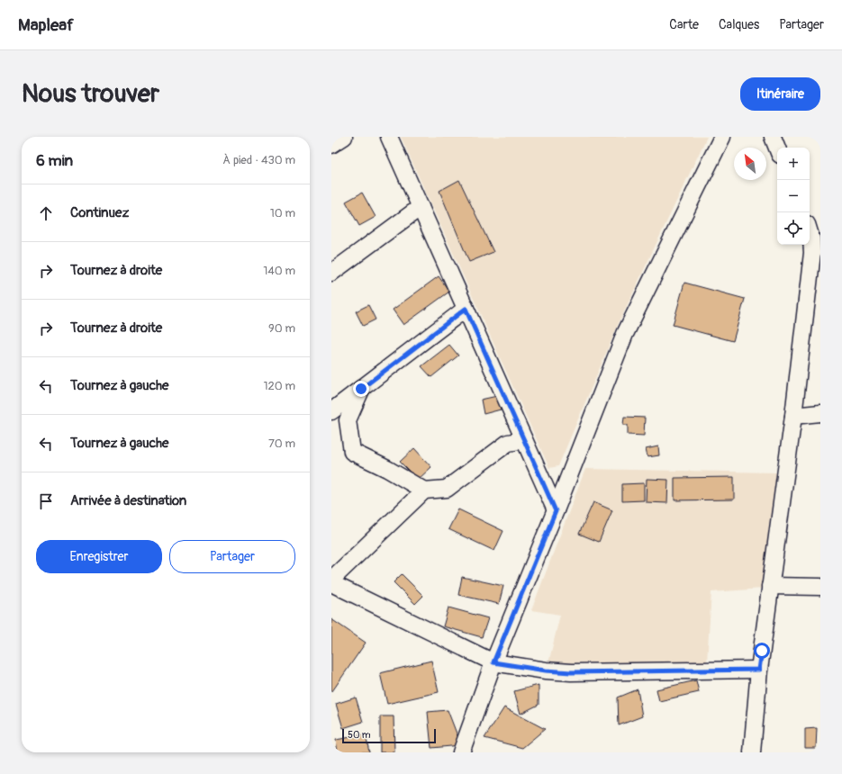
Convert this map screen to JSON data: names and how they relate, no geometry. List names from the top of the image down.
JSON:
{
  "scale_bar": "50 m",
  "north": "top left",
  "page": {
    "header": "Mapleaf",
    "nav": ["Carte", "Calques", "Partager"],
    "buttons": [
      "Itinéraire",
      ["Enregistrer", "Partager"]
    ],
    "title": "Nous trouver",
    "heading": ["6 min", "À pied · 430 m"],
    "map_buttons": ["+", "−"],
    "list": [
      ["Continuez", "10 m"],
      ["Tournez à droite", "140 m"],
      ["Tournez à droite", "90 m"],
      ["Tournez à gauche", "120 m"],
      ["Tournez à gauche", "70 m"],
      "Arrivée à destination"
    ],
    "scale": "50 m"
  }
}
